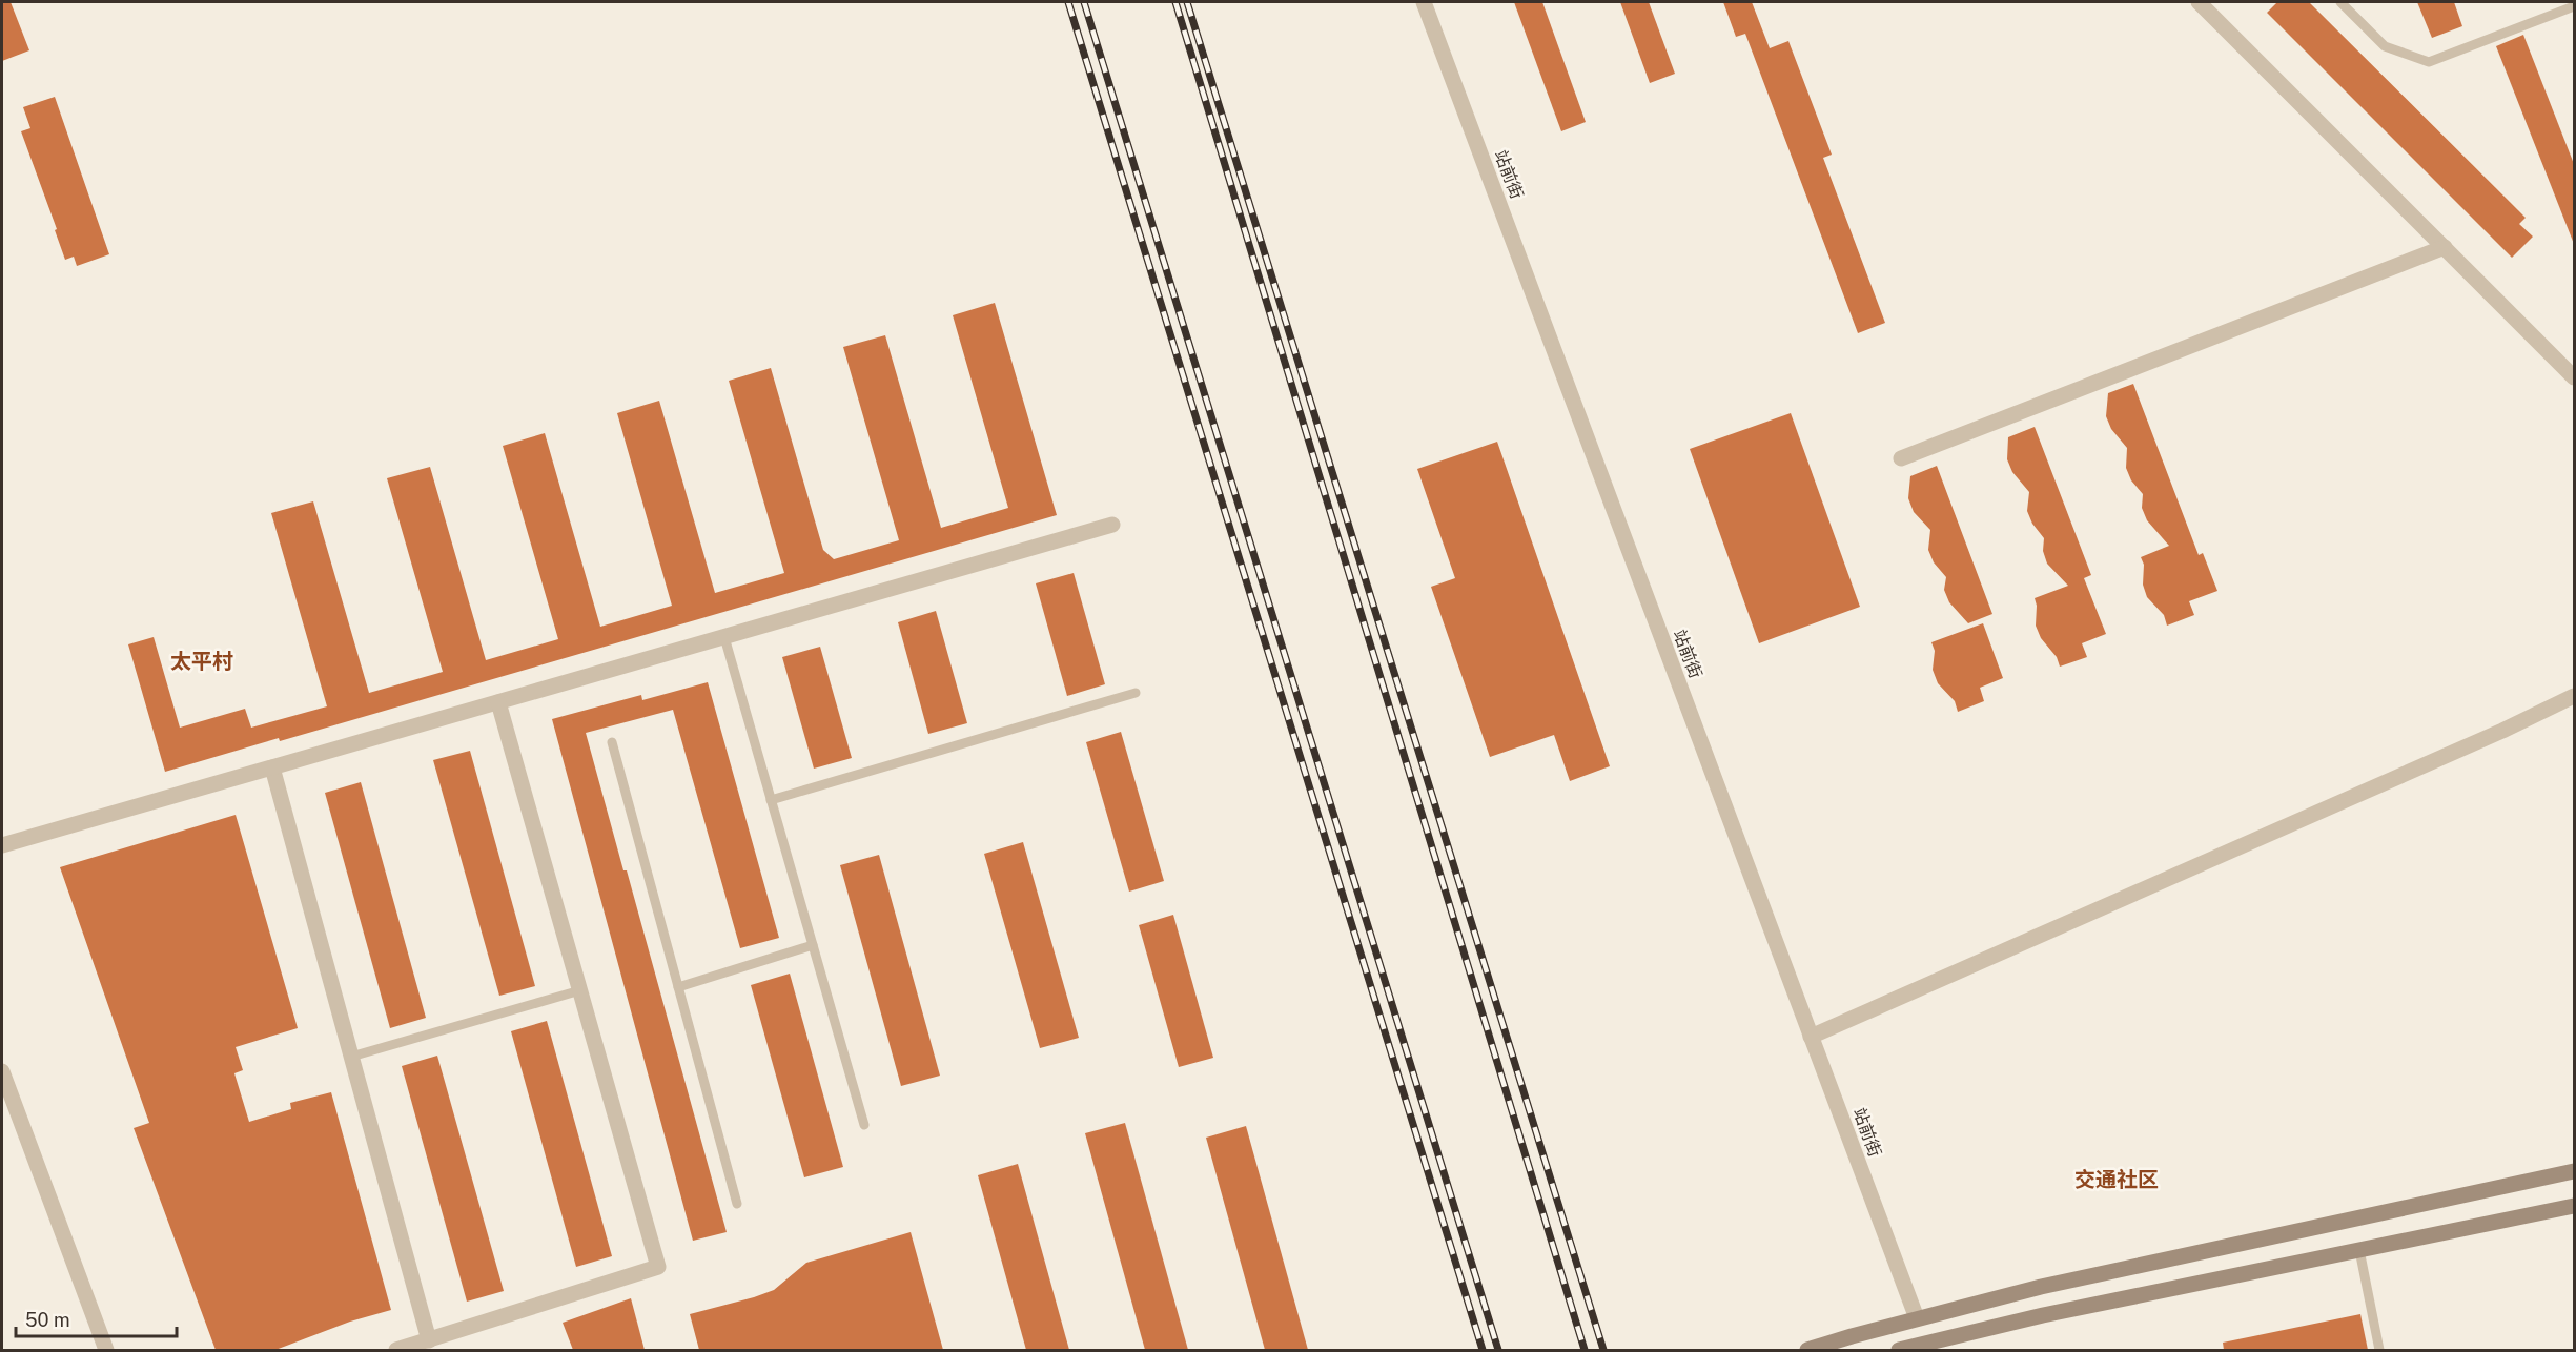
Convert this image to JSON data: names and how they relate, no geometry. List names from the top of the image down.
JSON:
{
  "streets": {
    "street": ["站前街"]
  },
  "districts": ["太平村", "交通社区"],
  "scale_bar": "50 m"
}
